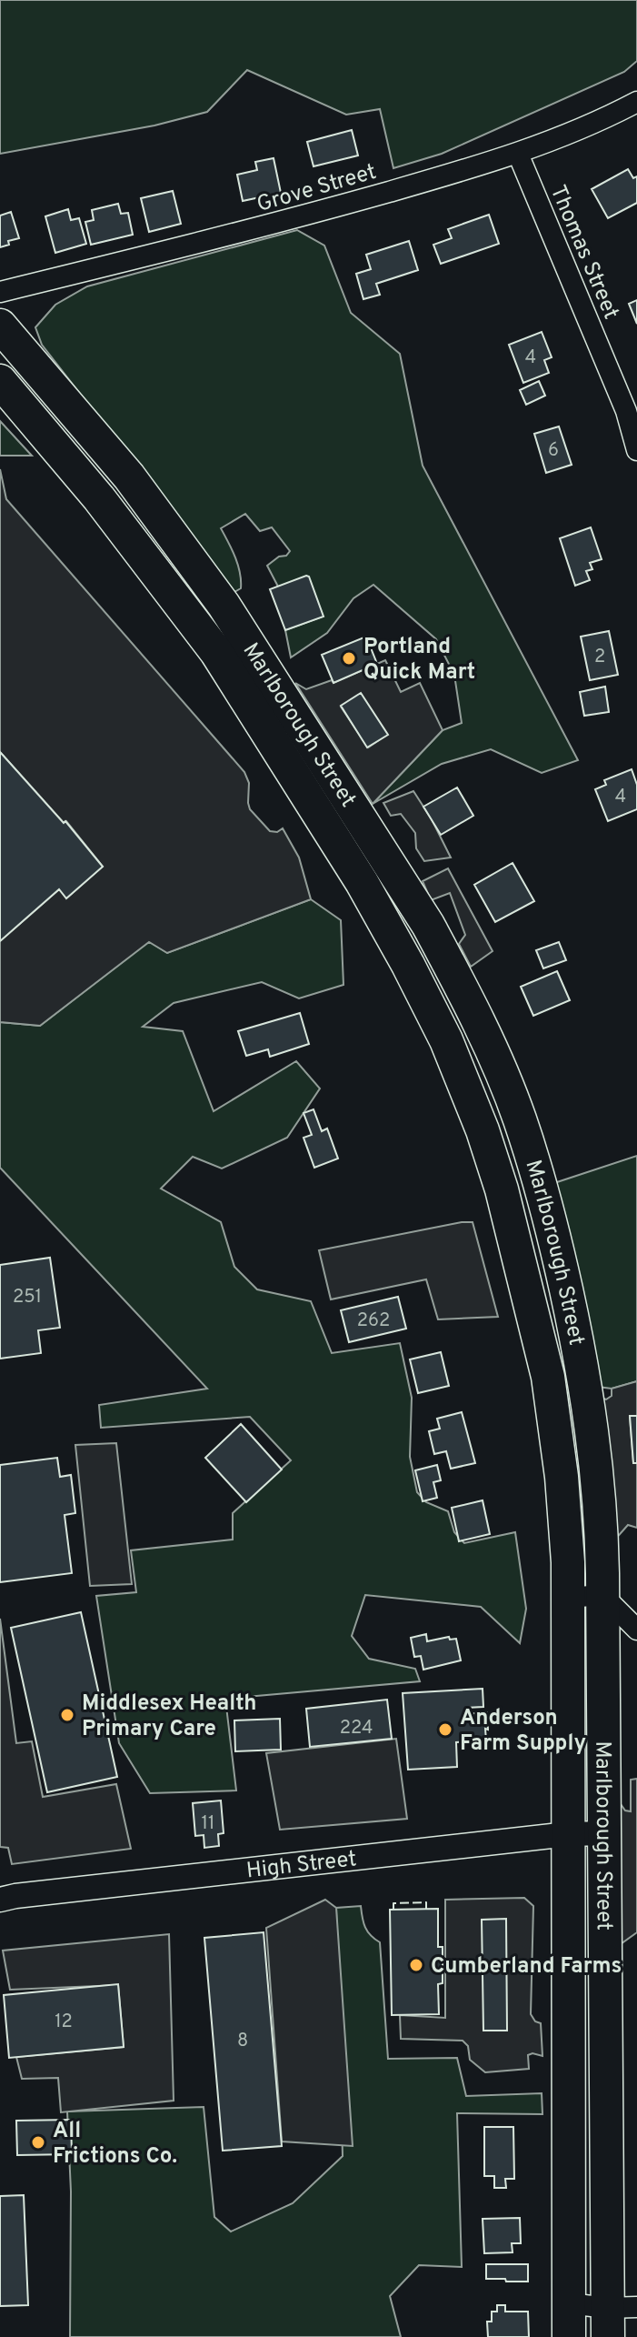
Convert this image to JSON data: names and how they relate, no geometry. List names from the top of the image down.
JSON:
{
  "streets": {
    "highway": ["Marlborough Street"],
    "street": ["Grove Street", "Thomas Street", "High Street"]
  },
  "crossings": [
    ["Grove Street", "Thomas Street"],
    ["Marlborough Street", "High Street"]
  ],
  "places": [
    "Portland Quick Mart",
    "Middlesex Health Primary Care",
    "Anderson Farm Supply",
    "Cumberland Farms",
    "All Frictions Co."
  ],
  "house_numbers": [
    "4",
    "6",
    "2",
    "4",
    "251",
    "262",
    "224",
    "11",
    "12",
    "8"
  ]
}
